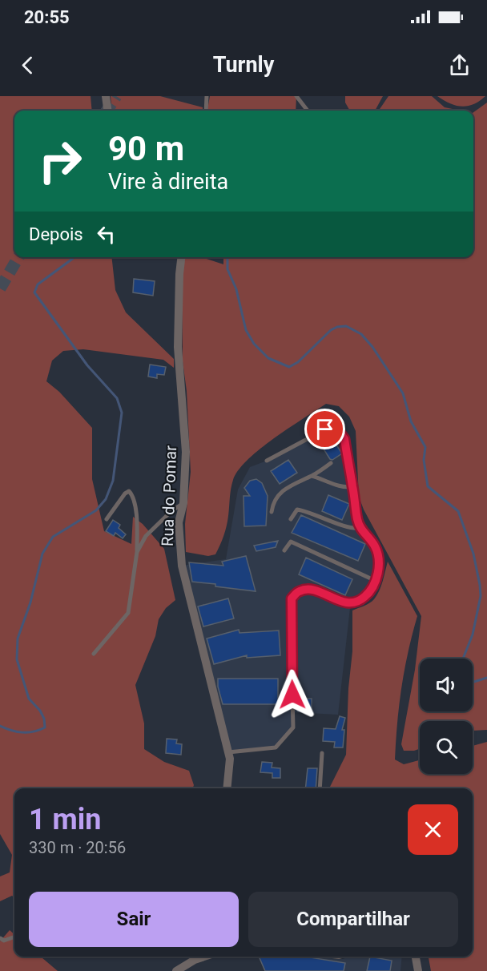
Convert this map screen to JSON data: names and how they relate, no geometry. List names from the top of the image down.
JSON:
{
  "streets": {
    "street": ["Rua do Pomar"]
  },
  "page": {
    "status": "20:55",
    "header": "Turnly",
    "turn": ["90 m", "Vire à direita"],
    "then": "Depois",
    "heading": ["1 min", "330 m · 20:56"],
    "buttons": ["Sair", "Compartilhar"]
  }
}
